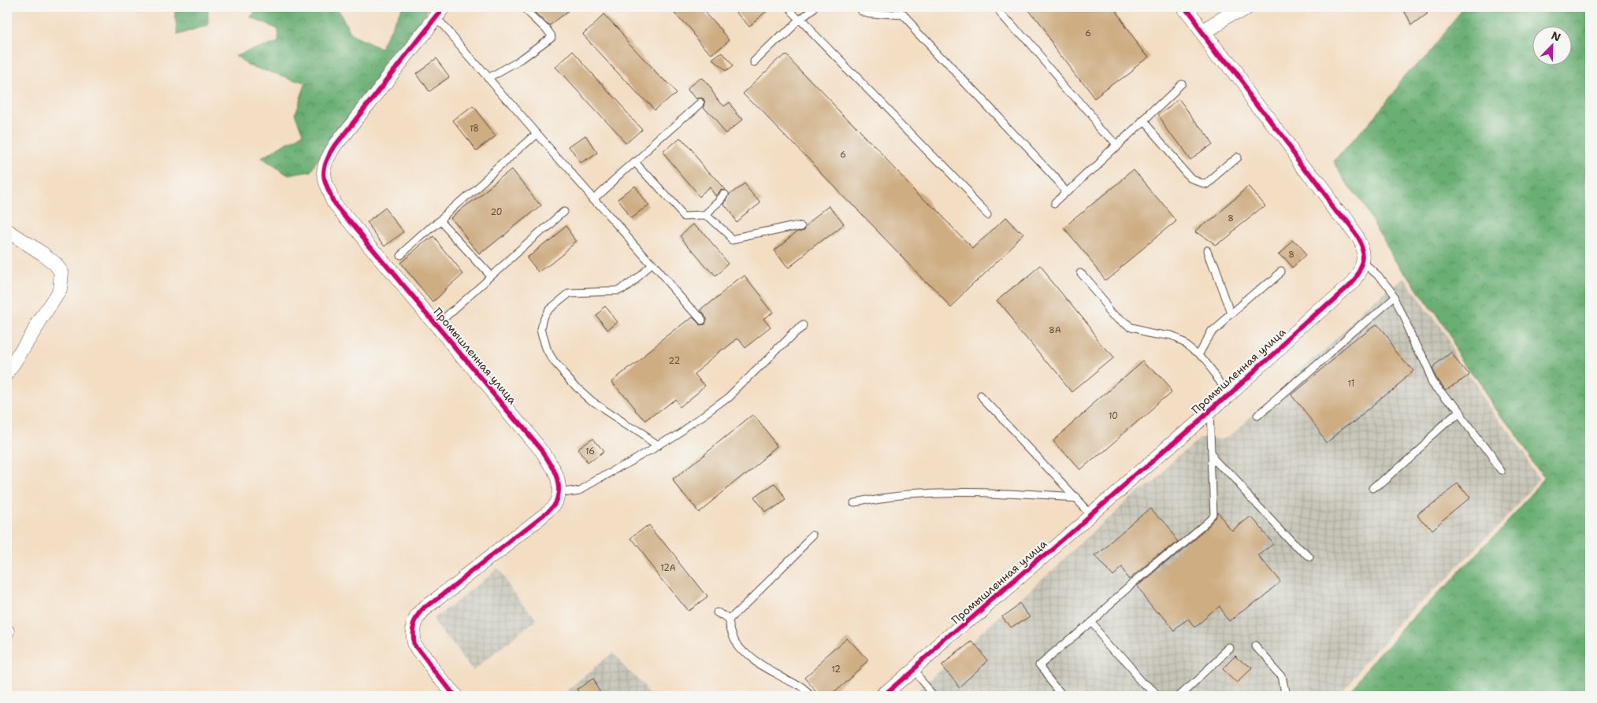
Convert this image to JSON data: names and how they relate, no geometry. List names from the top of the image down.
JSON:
{
  "streets": {
    "street": ["Промышленная улица"]
  },
  "house_numbers": [
    "6",
    "18",
    "6",
    "20",
    "8",
    "8",
    "8А",
    "22",
    "11",
    "10",
    "16",
    "12А",
    "12"
  ],
  "north": "top right"
}
